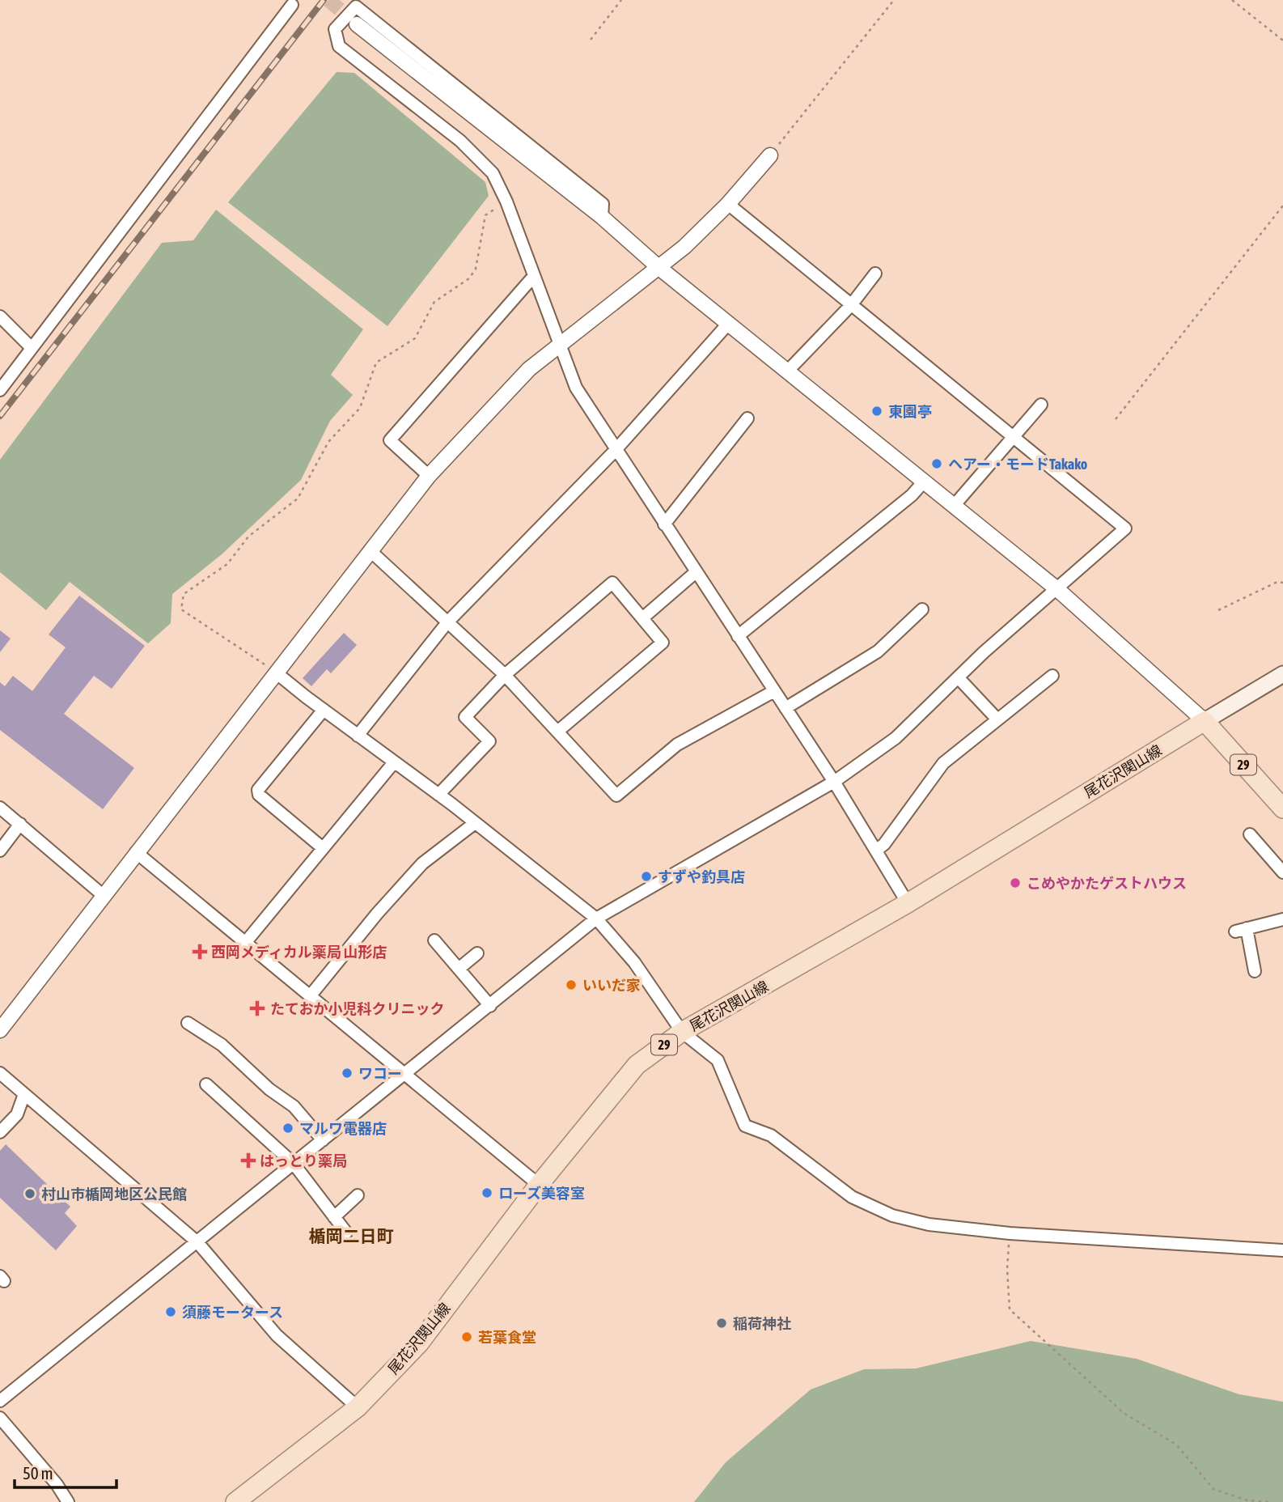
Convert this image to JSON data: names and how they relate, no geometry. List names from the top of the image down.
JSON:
{
  "streets": {
    "main road": ["29", "尾花沢関山線"]
  },
  "crossings": [
    ["29", "尾花沢関山線"]
  ],
  "districts": ["楯岡二日町"],
  "places": {
    "other": [
      "東園亭",
      "ヘアー・モードTakako",
      "すずや釣具店",
      "こめやかたゲストハウス",
      "いいだ家",
      "ワコー",
      "マルワ電器店",
      "ローズ美容室",
      "村山市楯岡地区公民館",
      "須藤モータース",
      "稲荷神社",
      "若葉食堂"
    ],
    "health": ["西岡メディカル薬局 山形店", "たておか小児科クリニック", "はっとり薬局"]
  },
  "scale_bar": "50 m"
}
